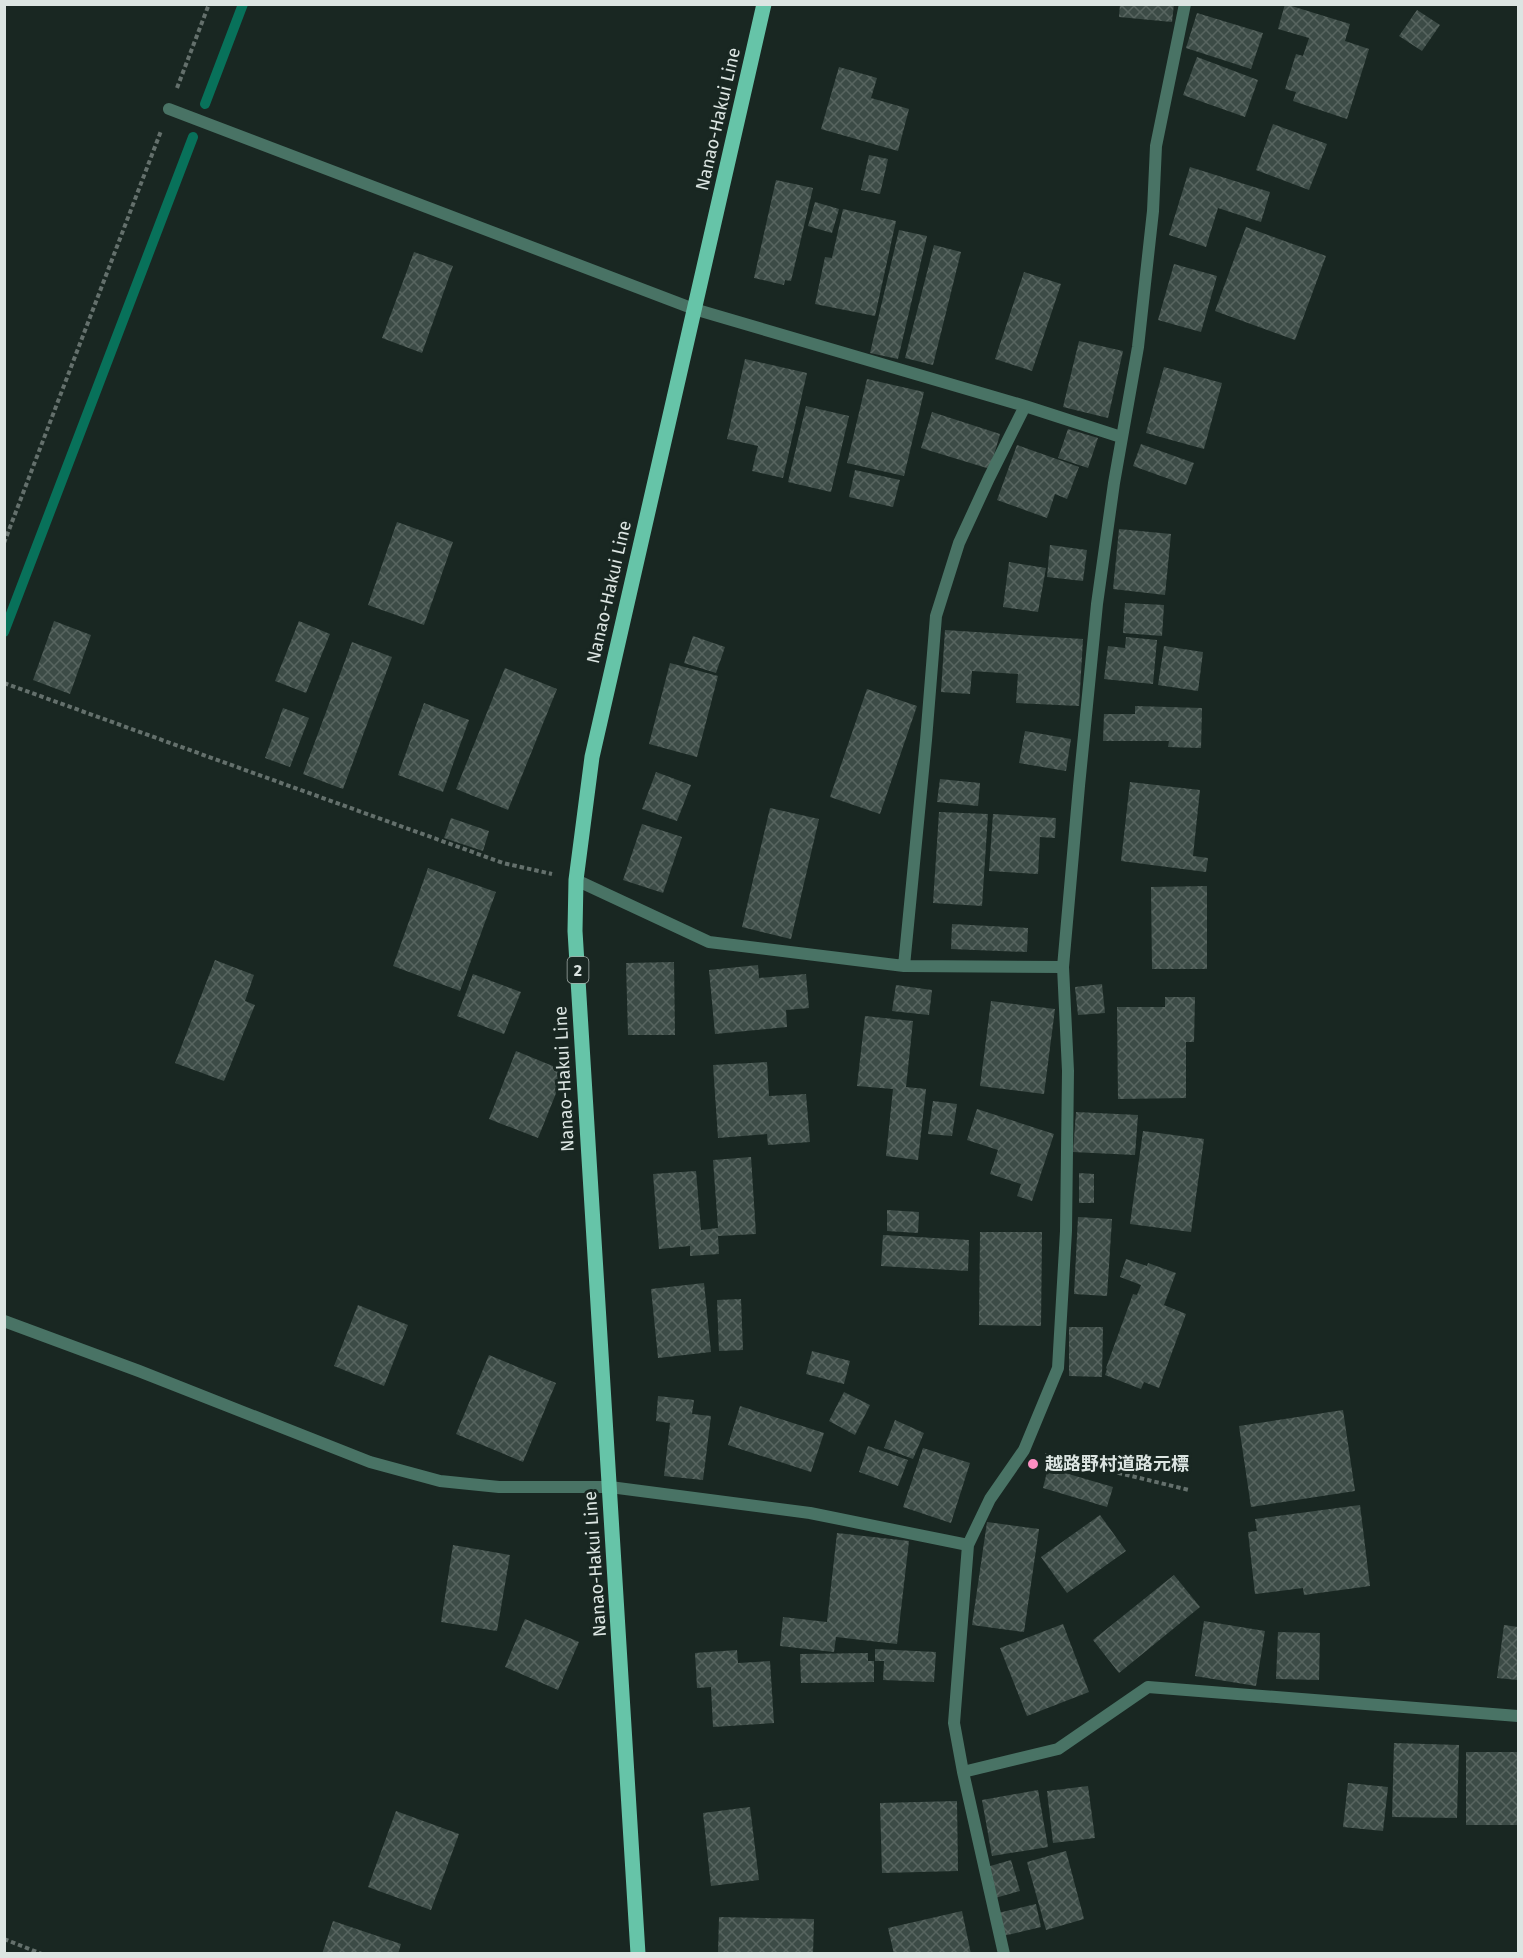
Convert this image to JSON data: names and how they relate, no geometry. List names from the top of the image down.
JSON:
{
  "streets": {
    "main road": ["Nanao-Hakui Line", "2"]
  },
  "places": ["越路野村道路元標"]
}
